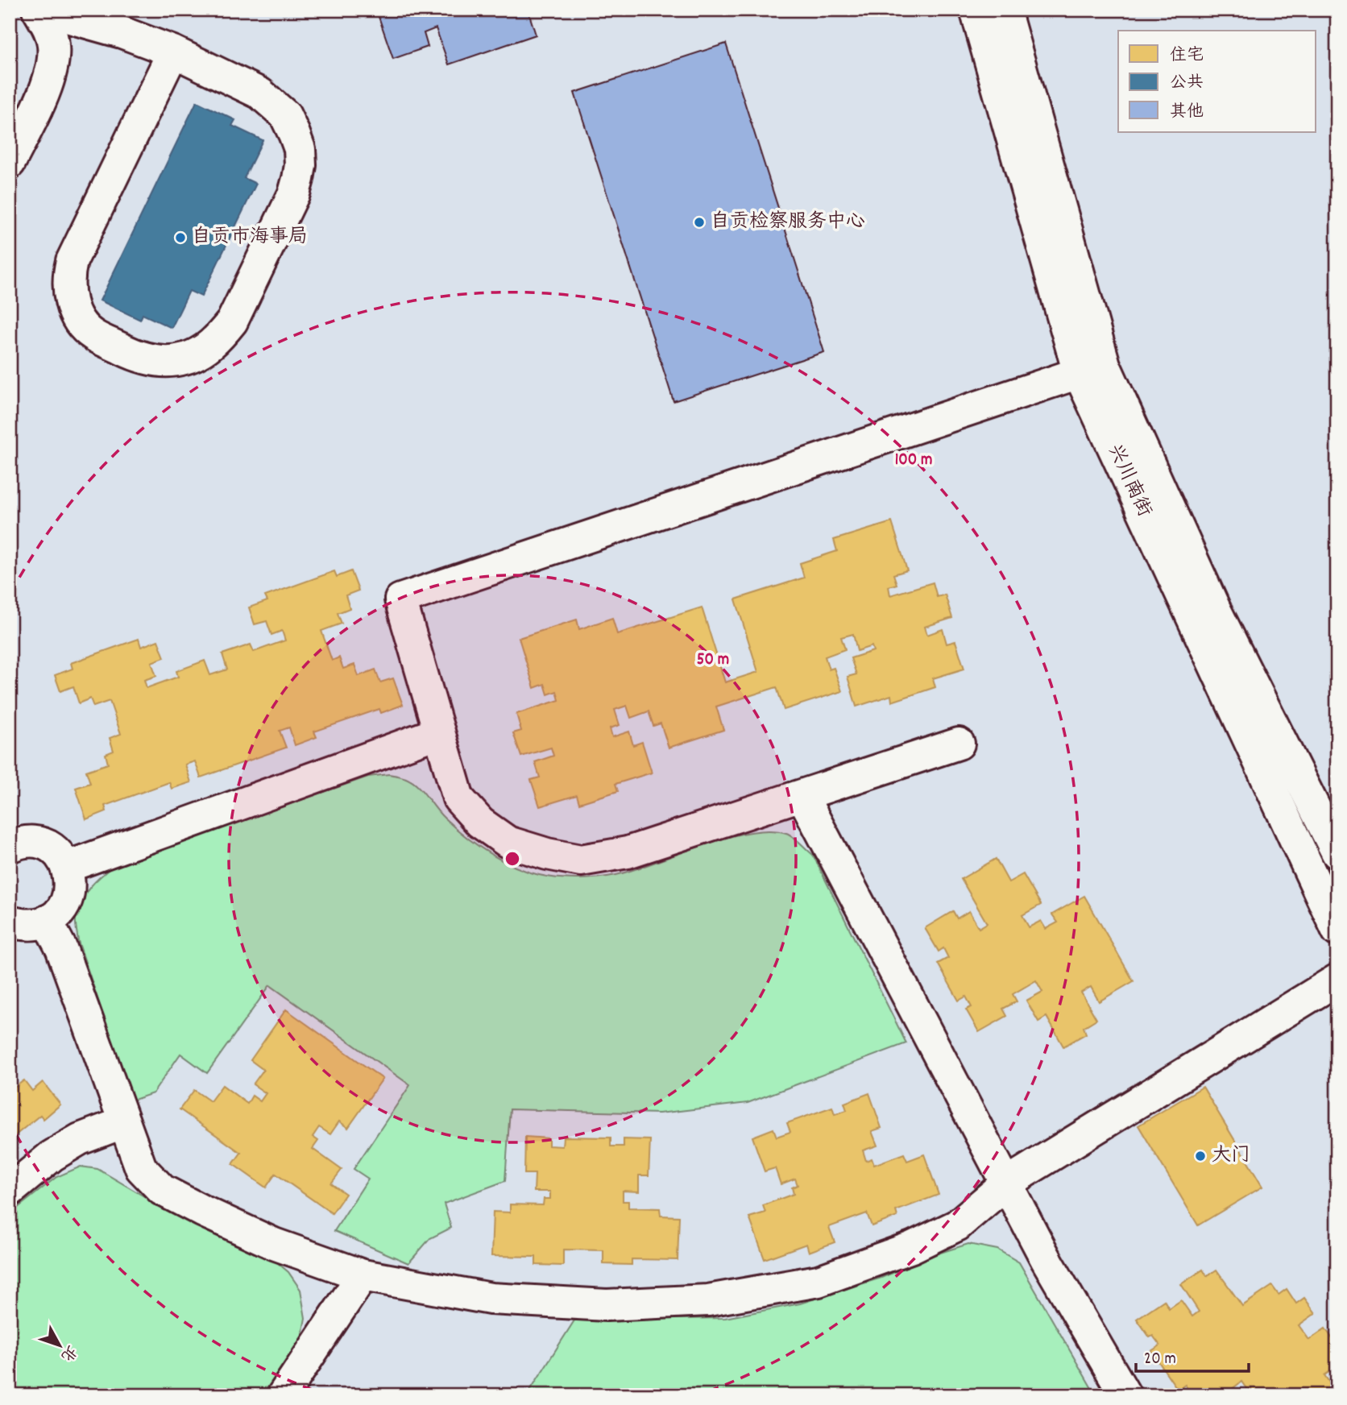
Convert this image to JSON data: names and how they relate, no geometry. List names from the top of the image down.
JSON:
{
  "streets": {
    "street": ["兴川南街"]
  },
  "places": ["自贡检察服务中心", "自贡市海事局", "大门"],
  "legend": ["住宅", "公共", "其他"],
  "scale_bar": "20 m",
  "north": "bottom right",
  "rings": ["100 m", "50 m"]
}
